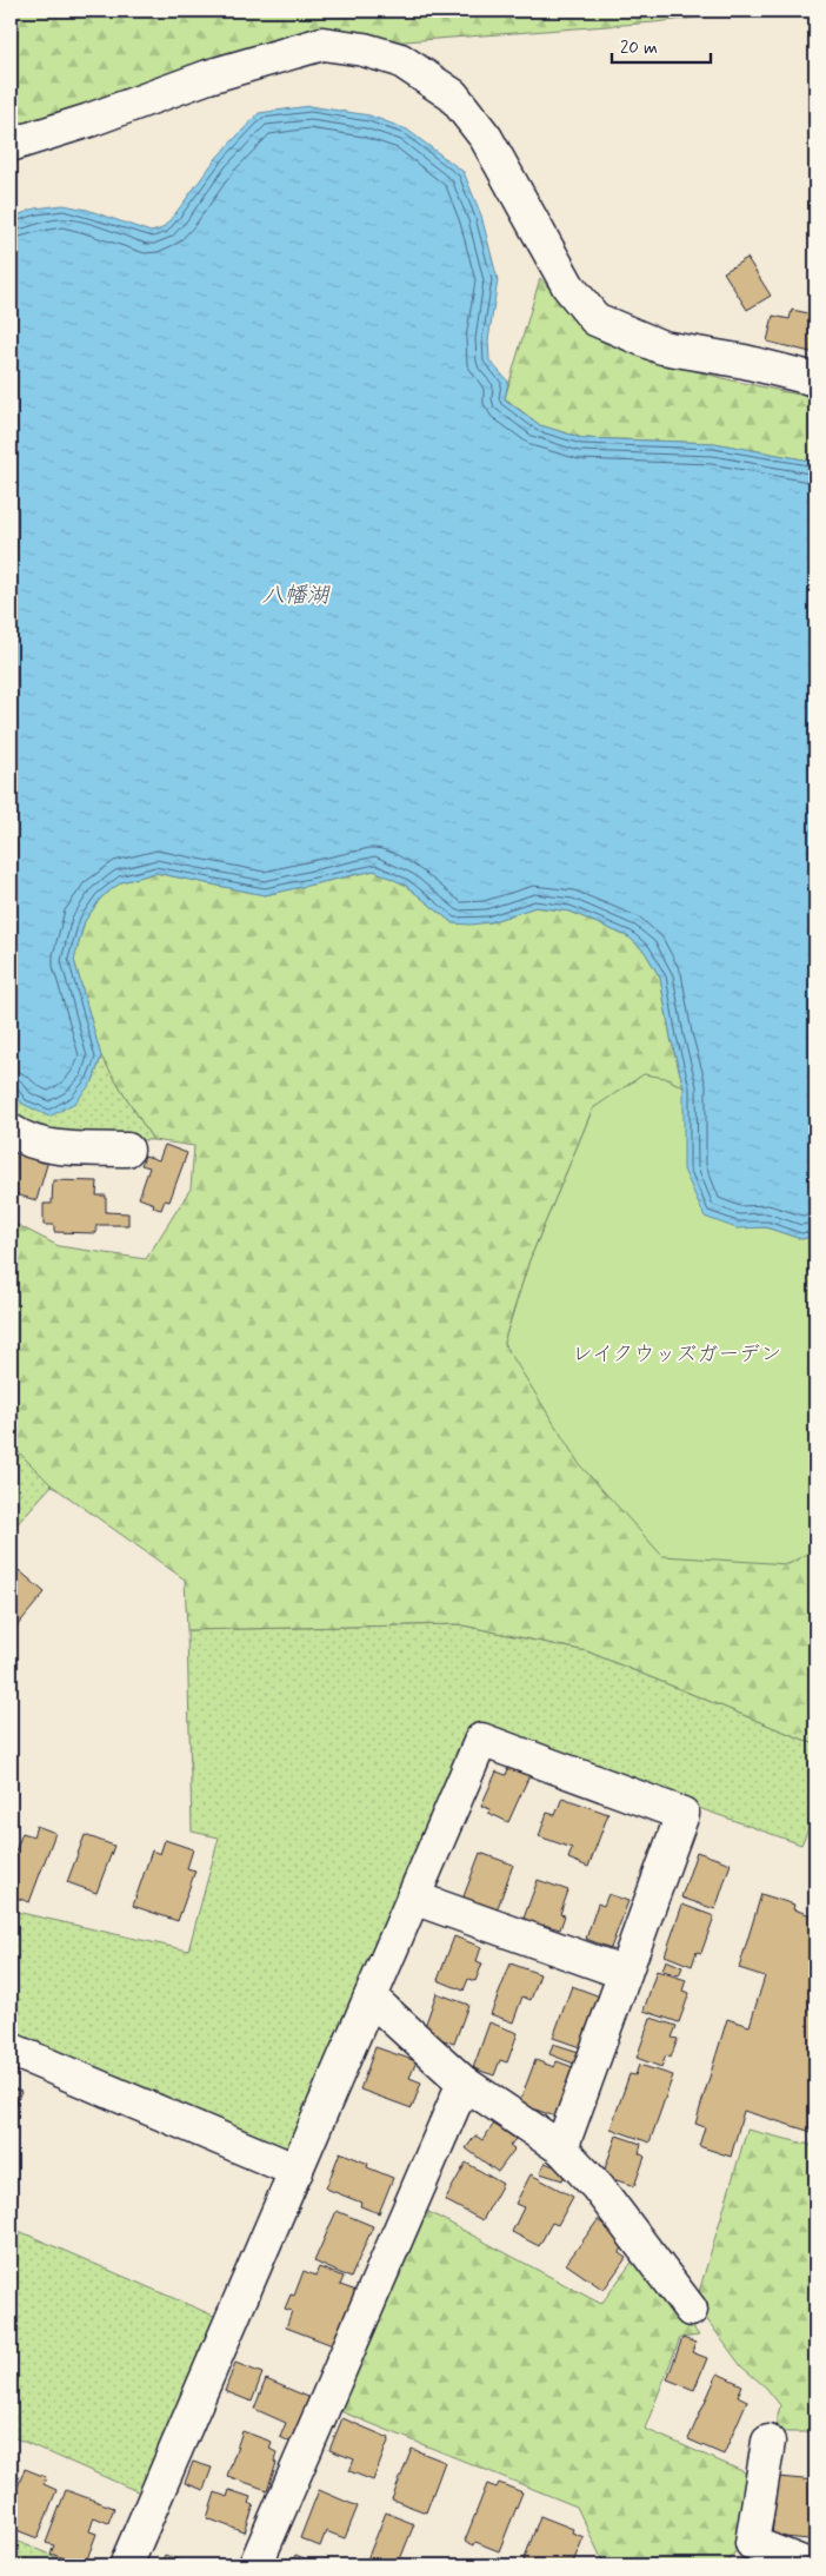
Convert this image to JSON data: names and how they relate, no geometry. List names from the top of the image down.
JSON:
{
  "water": ["八幡湖"],
  "parks": ["レイクウッズガーデン"],
  "scale_bar": "20 m"
}
